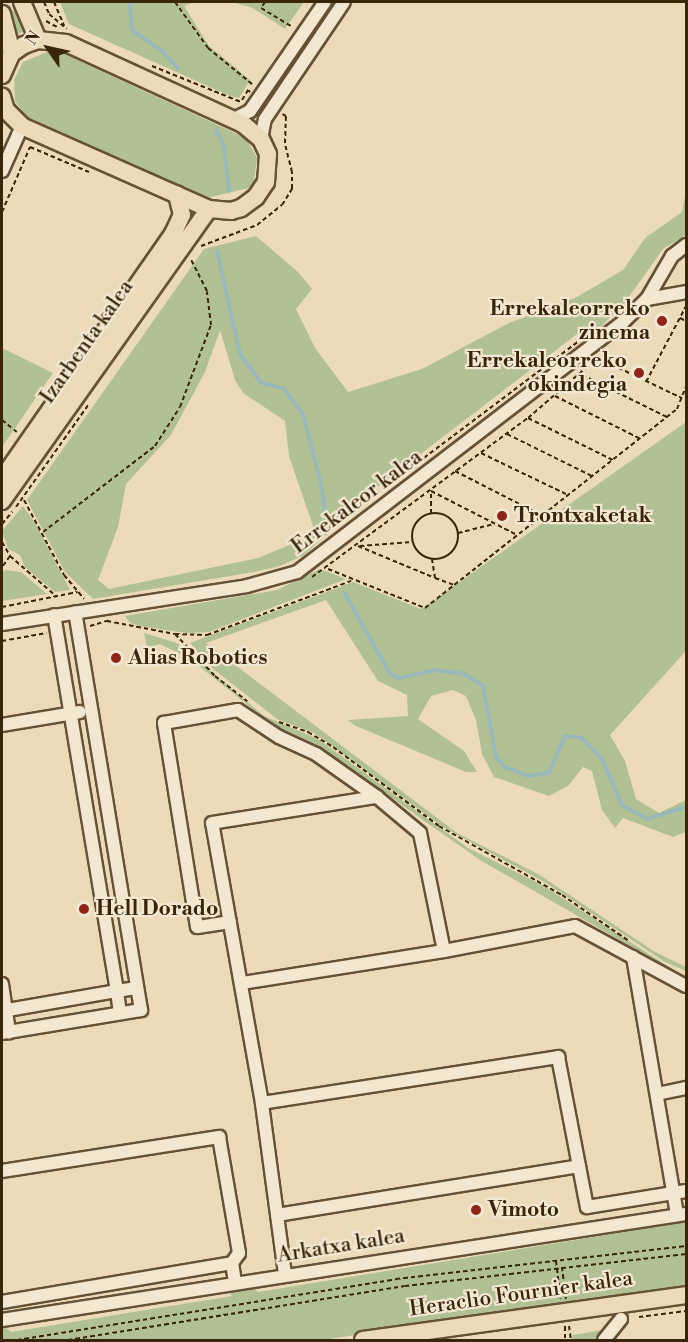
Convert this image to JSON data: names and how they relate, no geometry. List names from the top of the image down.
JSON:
{
  "streets": {
    "main road": ["Izarbenta kalea", "Heraclio Fournier kalea"],
    "street": ["Errekaleor kalea", "Arkatxa kalea"]
  },
  "places": [
    "Errekaleorreko zinema",
    "Errekaleorreko okindegia",
    "Trontxaketak",
    "Alias Robotics",
    "Hell Dorado",
    "Vimoto"
  ],
  "north": "top left"
}
